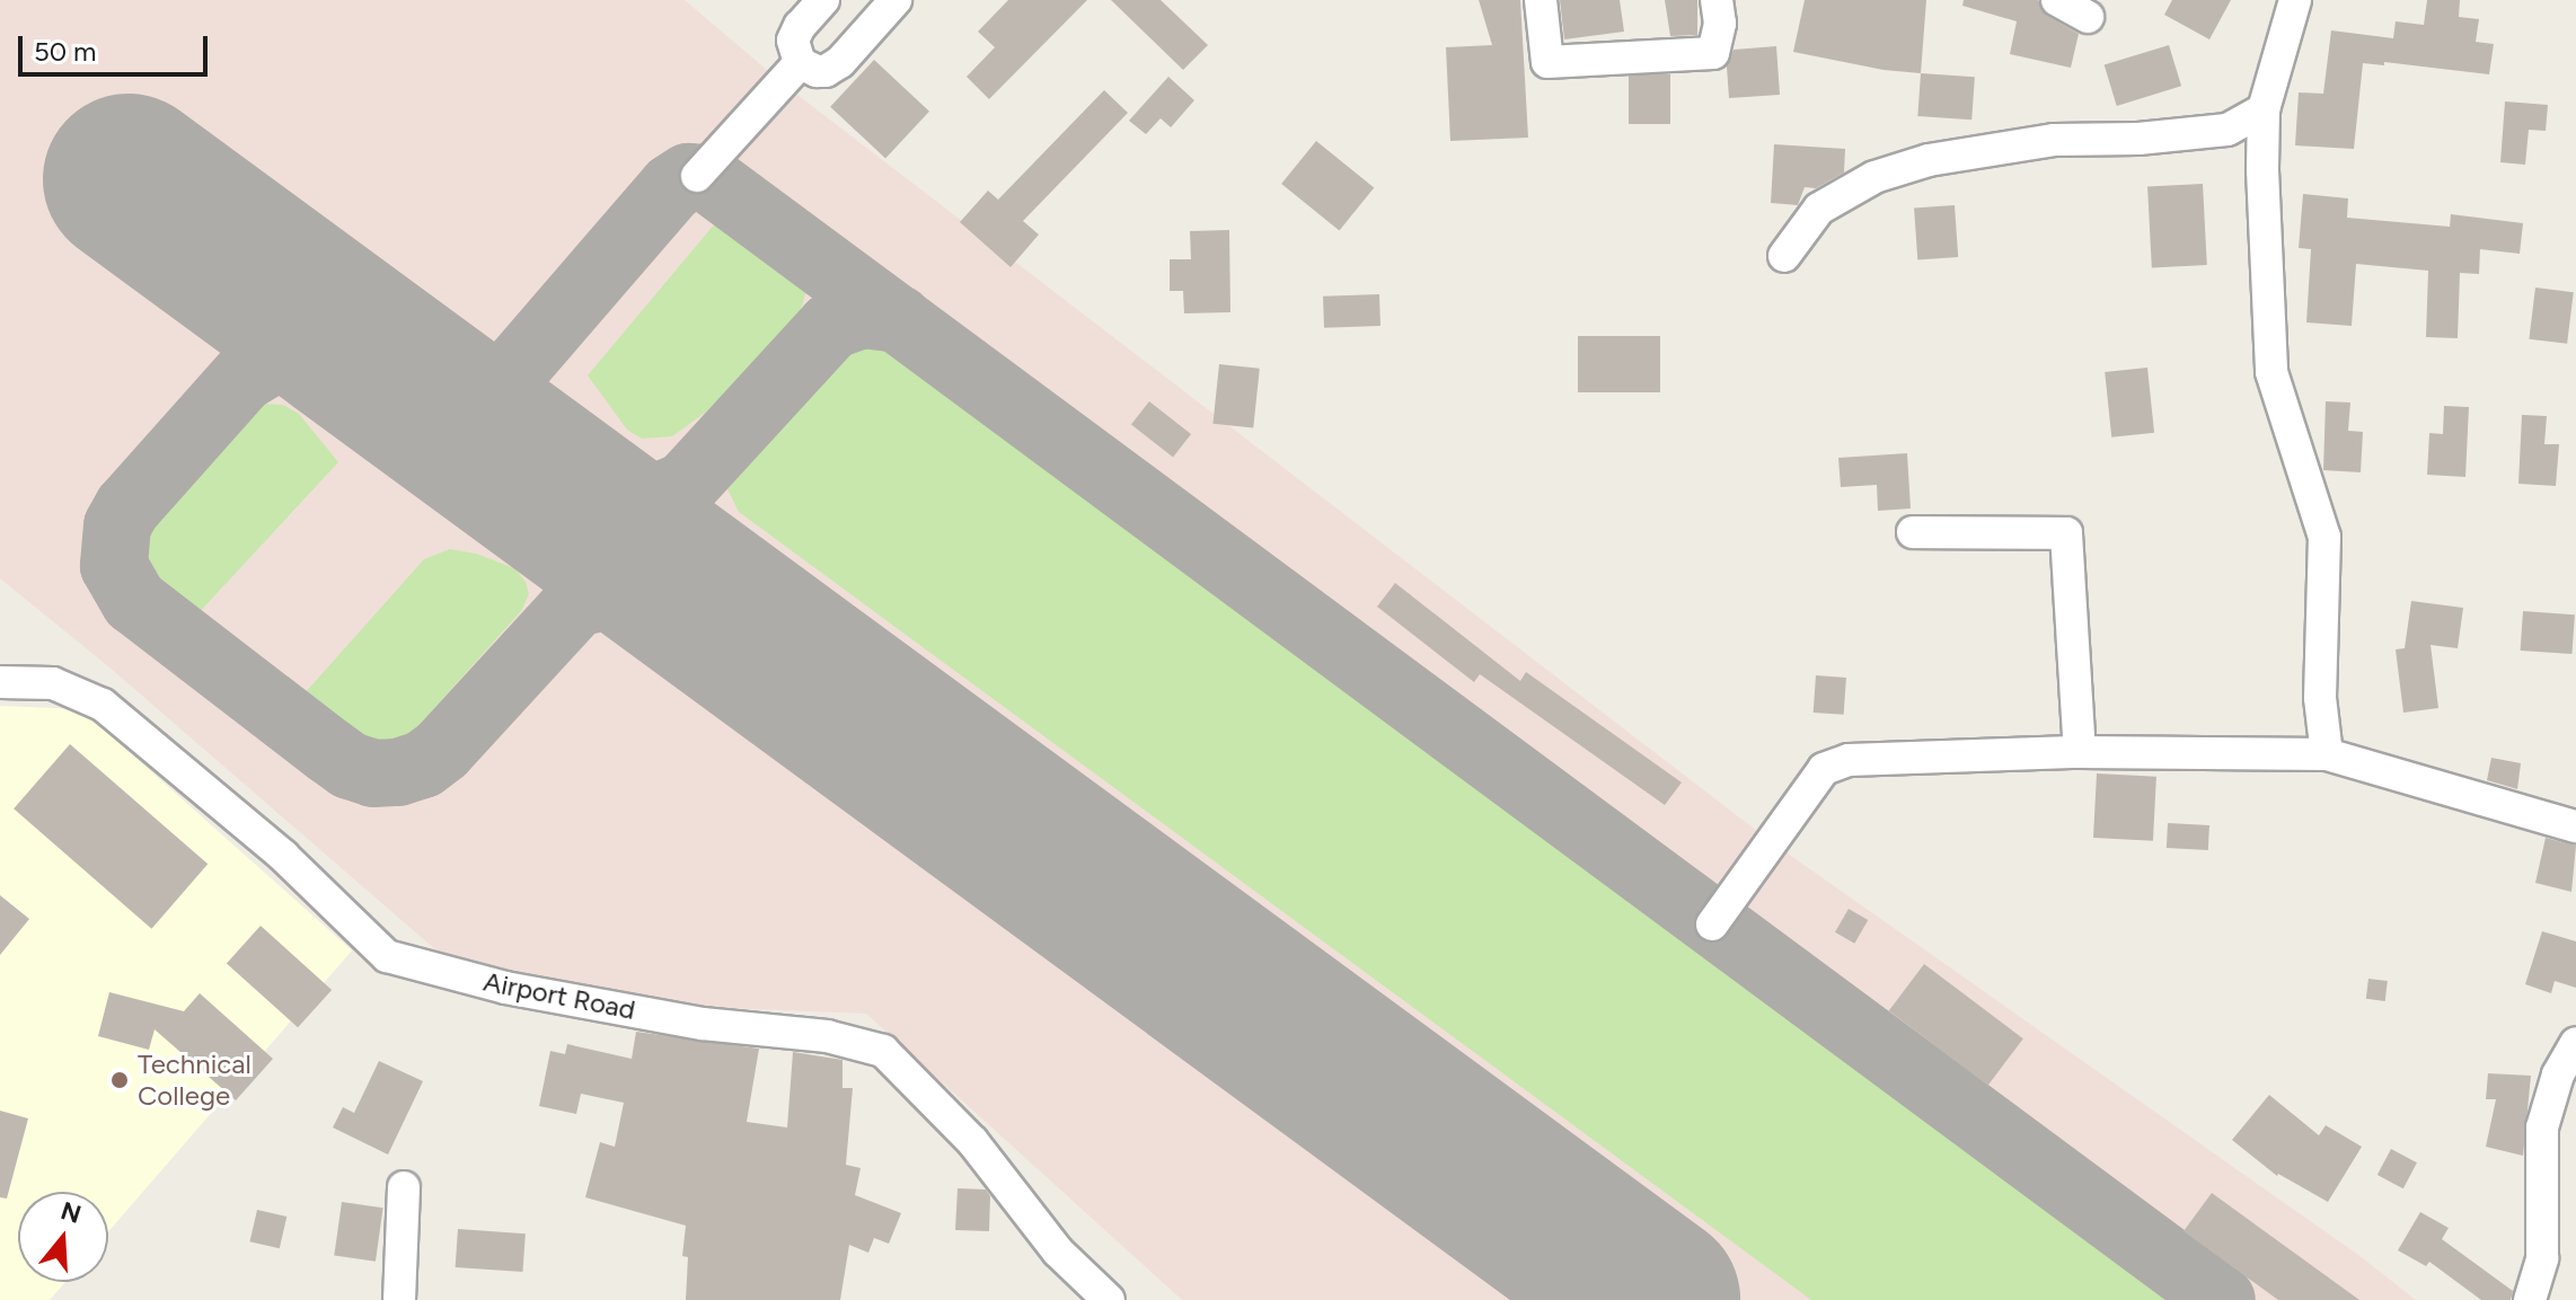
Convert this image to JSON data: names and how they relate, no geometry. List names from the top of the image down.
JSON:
{
  "streets": {
    "street": ["Airport Road"]
  },
  "places": ["Technical College"],
  "scale_bar": "50 m",
  "north": "top"
}
